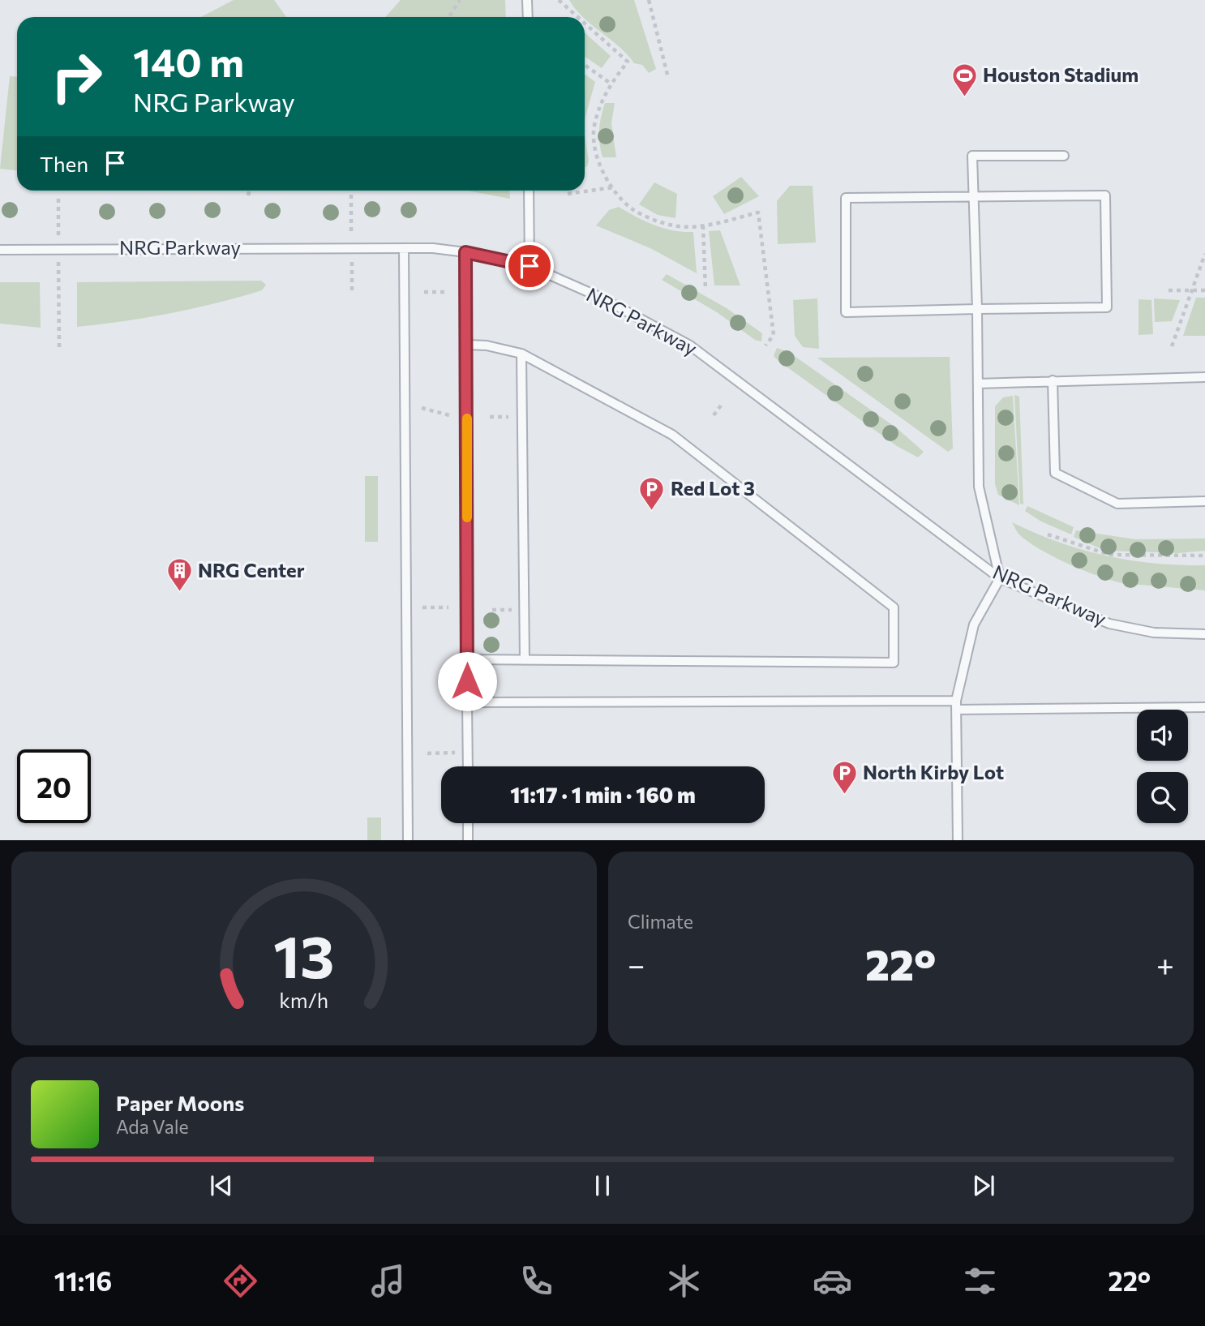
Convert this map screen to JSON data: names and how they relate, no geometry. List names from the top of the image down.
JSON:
{
  "streets": {
    "lane": ["NRG Parkway"]
  },
  "places": {
    "sports": ["Houston Stadium"],
    "parking": ["Red Lot 3", "North Kirby Lot"],
    "building": ["NRG Center"]
  },
  "page": {
    "turn": ["140 m", "NRG Parkway"],
    "then": "Then",
    "limit": "20",
    "trip": "11:17 · 1 min · 160 m",
    "tile": "Climate",
    "heat": ["−", "22°", "+"],
    "song": ["Paper Moons", "Ada Vale"],
    "tabs": ["11:16", "22°"],
    "gauge": ["13", "km/h"]
  }
}
